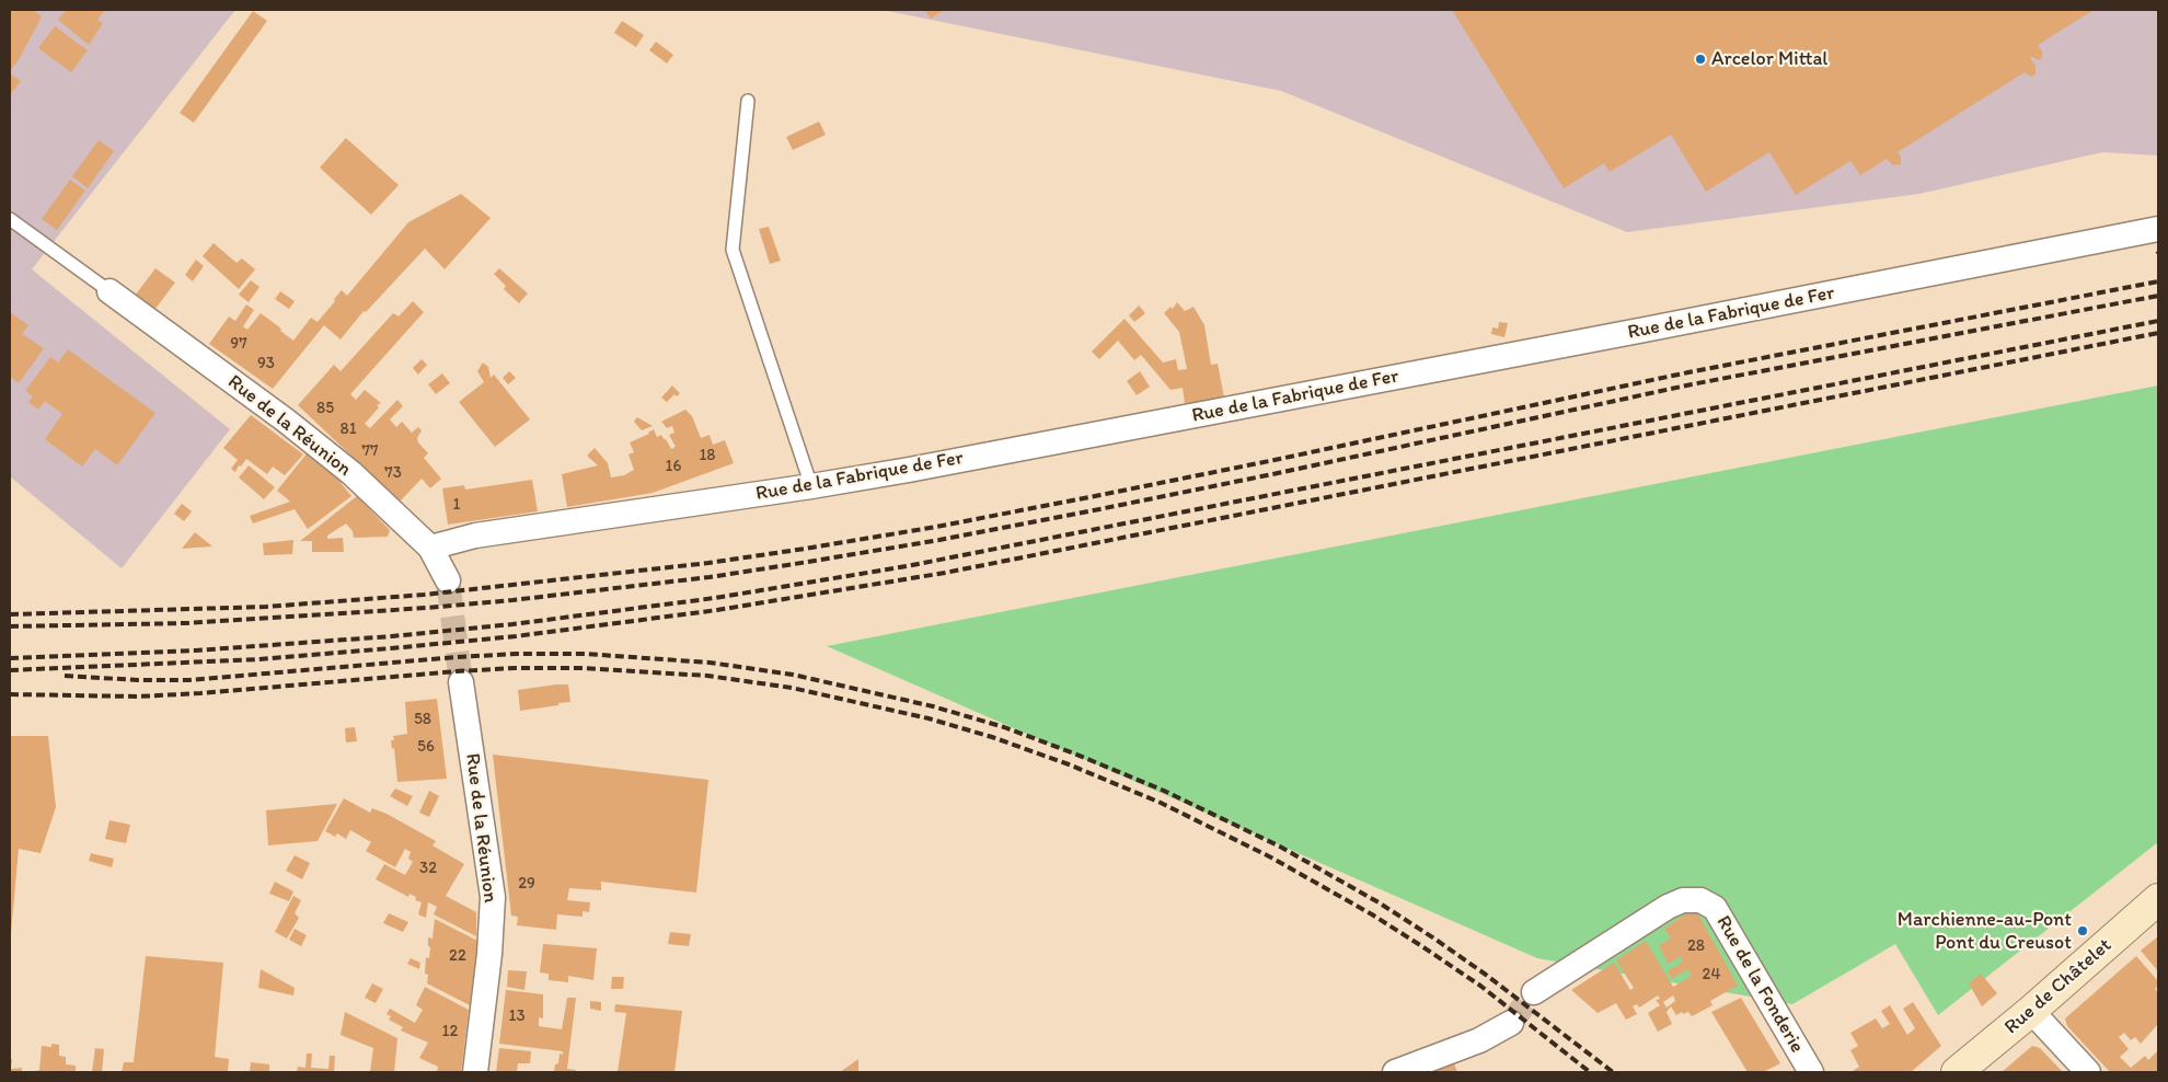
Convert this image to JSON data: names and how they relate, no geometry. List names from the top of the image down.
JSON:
{
  "streets": {
    "main road": ["Rue de Châtelet"],
    "street": ["Rue de la Fabrique de Fer", "Rue de la Réunion", "Rue de la Fonderie"]
  },
  "crossings": [
    ["Rue de la Fabrique de Fer", "Rue de la Réunion"]
  ],
  "places": ["Arcelor Mittal", "Marchienne-au-Pont Pont du Creusot"],
  "house_numbers": [
    "97",
    "93",
    "85",
    "81",
    "77",
    "18",
    "16",
    "73",
    "1",
    "58",
    "56",
    "32",
    "29",
    "28",
    "22",
    "24",
    "13",
    "12"
  ]
}
